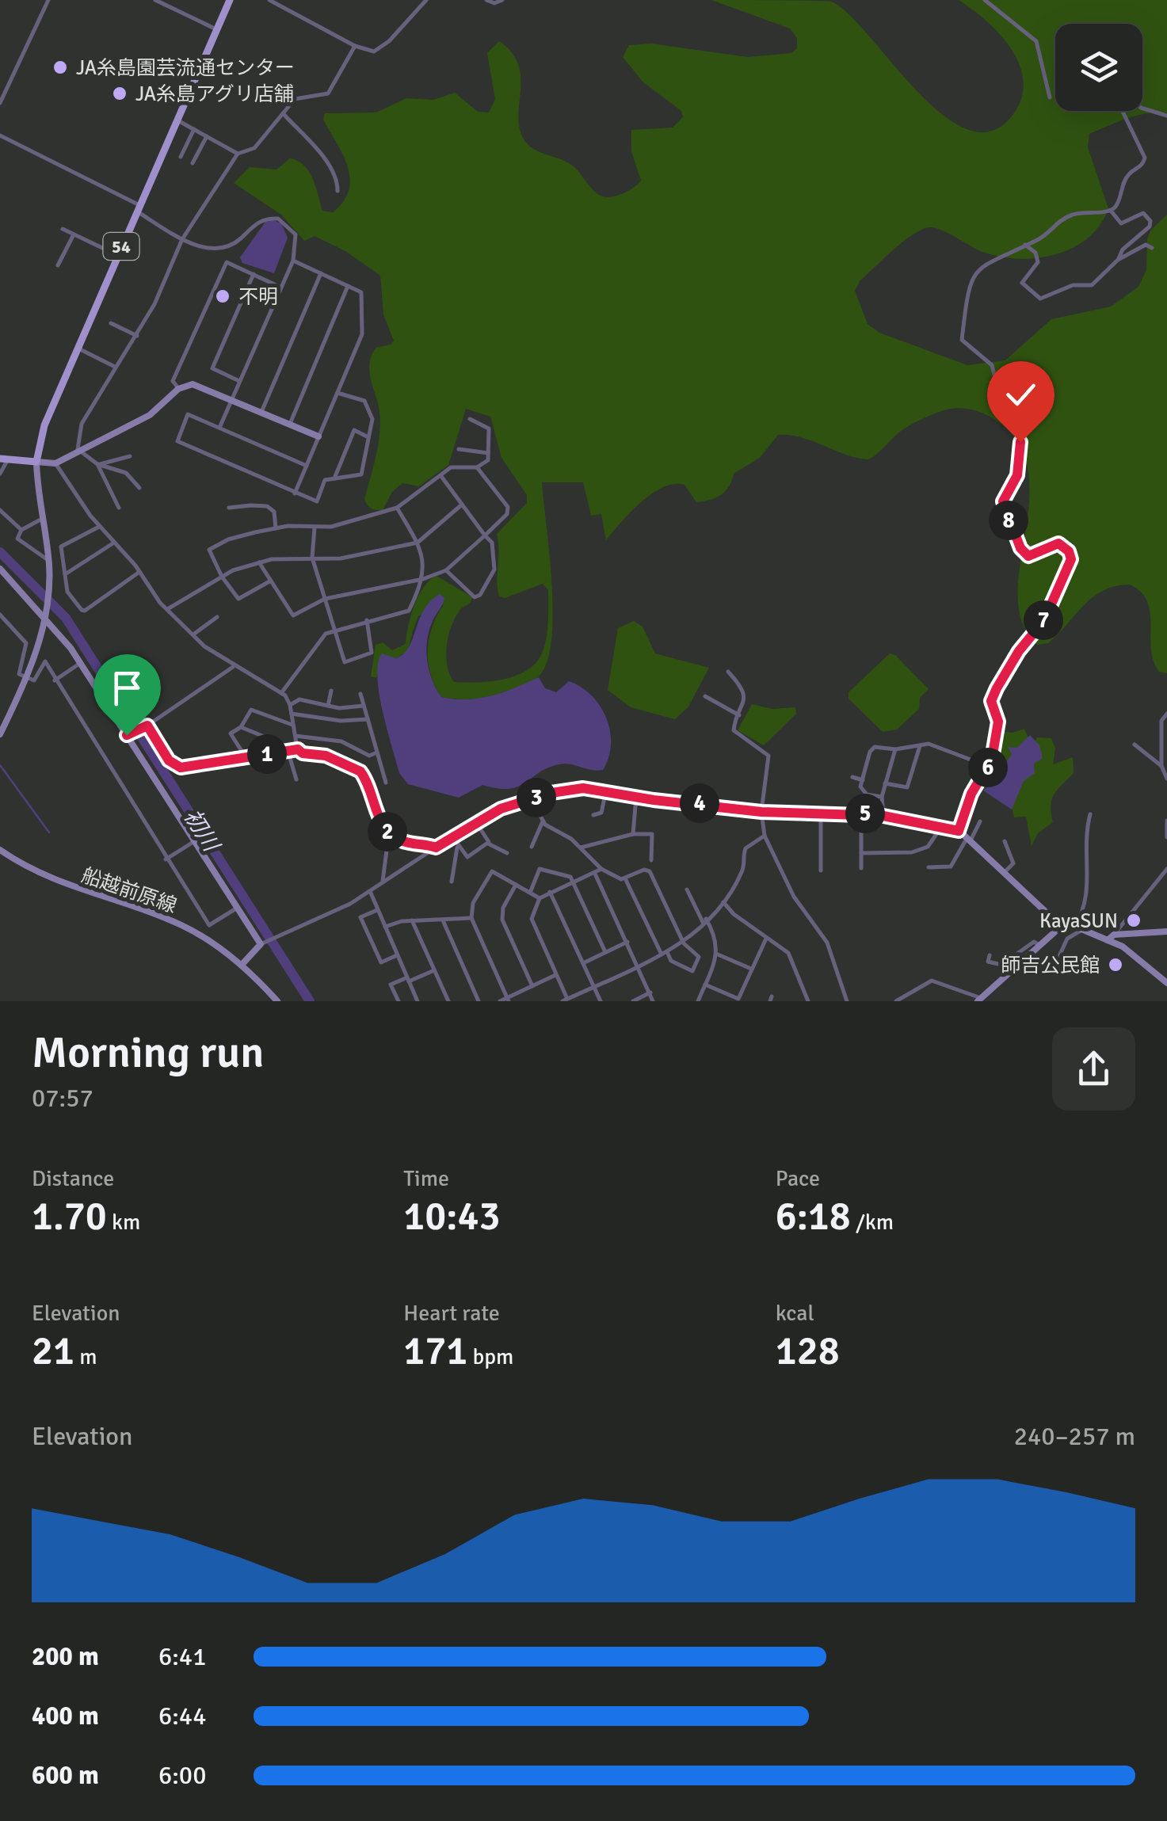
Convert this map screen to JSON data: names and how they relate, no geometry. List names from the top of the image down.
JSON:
{
  "streets": {
    "main road": ["54"],
    "street": ["船越前原線"]
  },
  "water": ["初川"],
  "places": [
    "JA糸島園芸流通センター",
    "JA糸島アグリ店舗",
    "不明",
    "KayaSUN",
    "師吉公民館"
  ],
  "page": {
    "pins": [
      "8",
      "7",
      "1",
      "6",
      "3",
      "4",
      "5",
      "2"
    ],
    "heading": ["Morning run", "07:57"],
    "stats": [
      ["Distance", "1.70 km"],
      ["Time", "10:43"],
      ["Pace", "6:18 /km"],
      ["Elevation", "21 m"],
      ["Heart rate", "171 bpm"],
      ["kcal", "128"]
    ],
    "chart": ["Elevation", "240–257 m"],
    "list": [
      {
        "name": "200 m",
        "note": "6:41"
      },
      {
        "name": "400 m",
        "note": "6:44"
      },
      {
        "name": "600 m",
        "note": "6:00"
      }
    ]
  }
}
